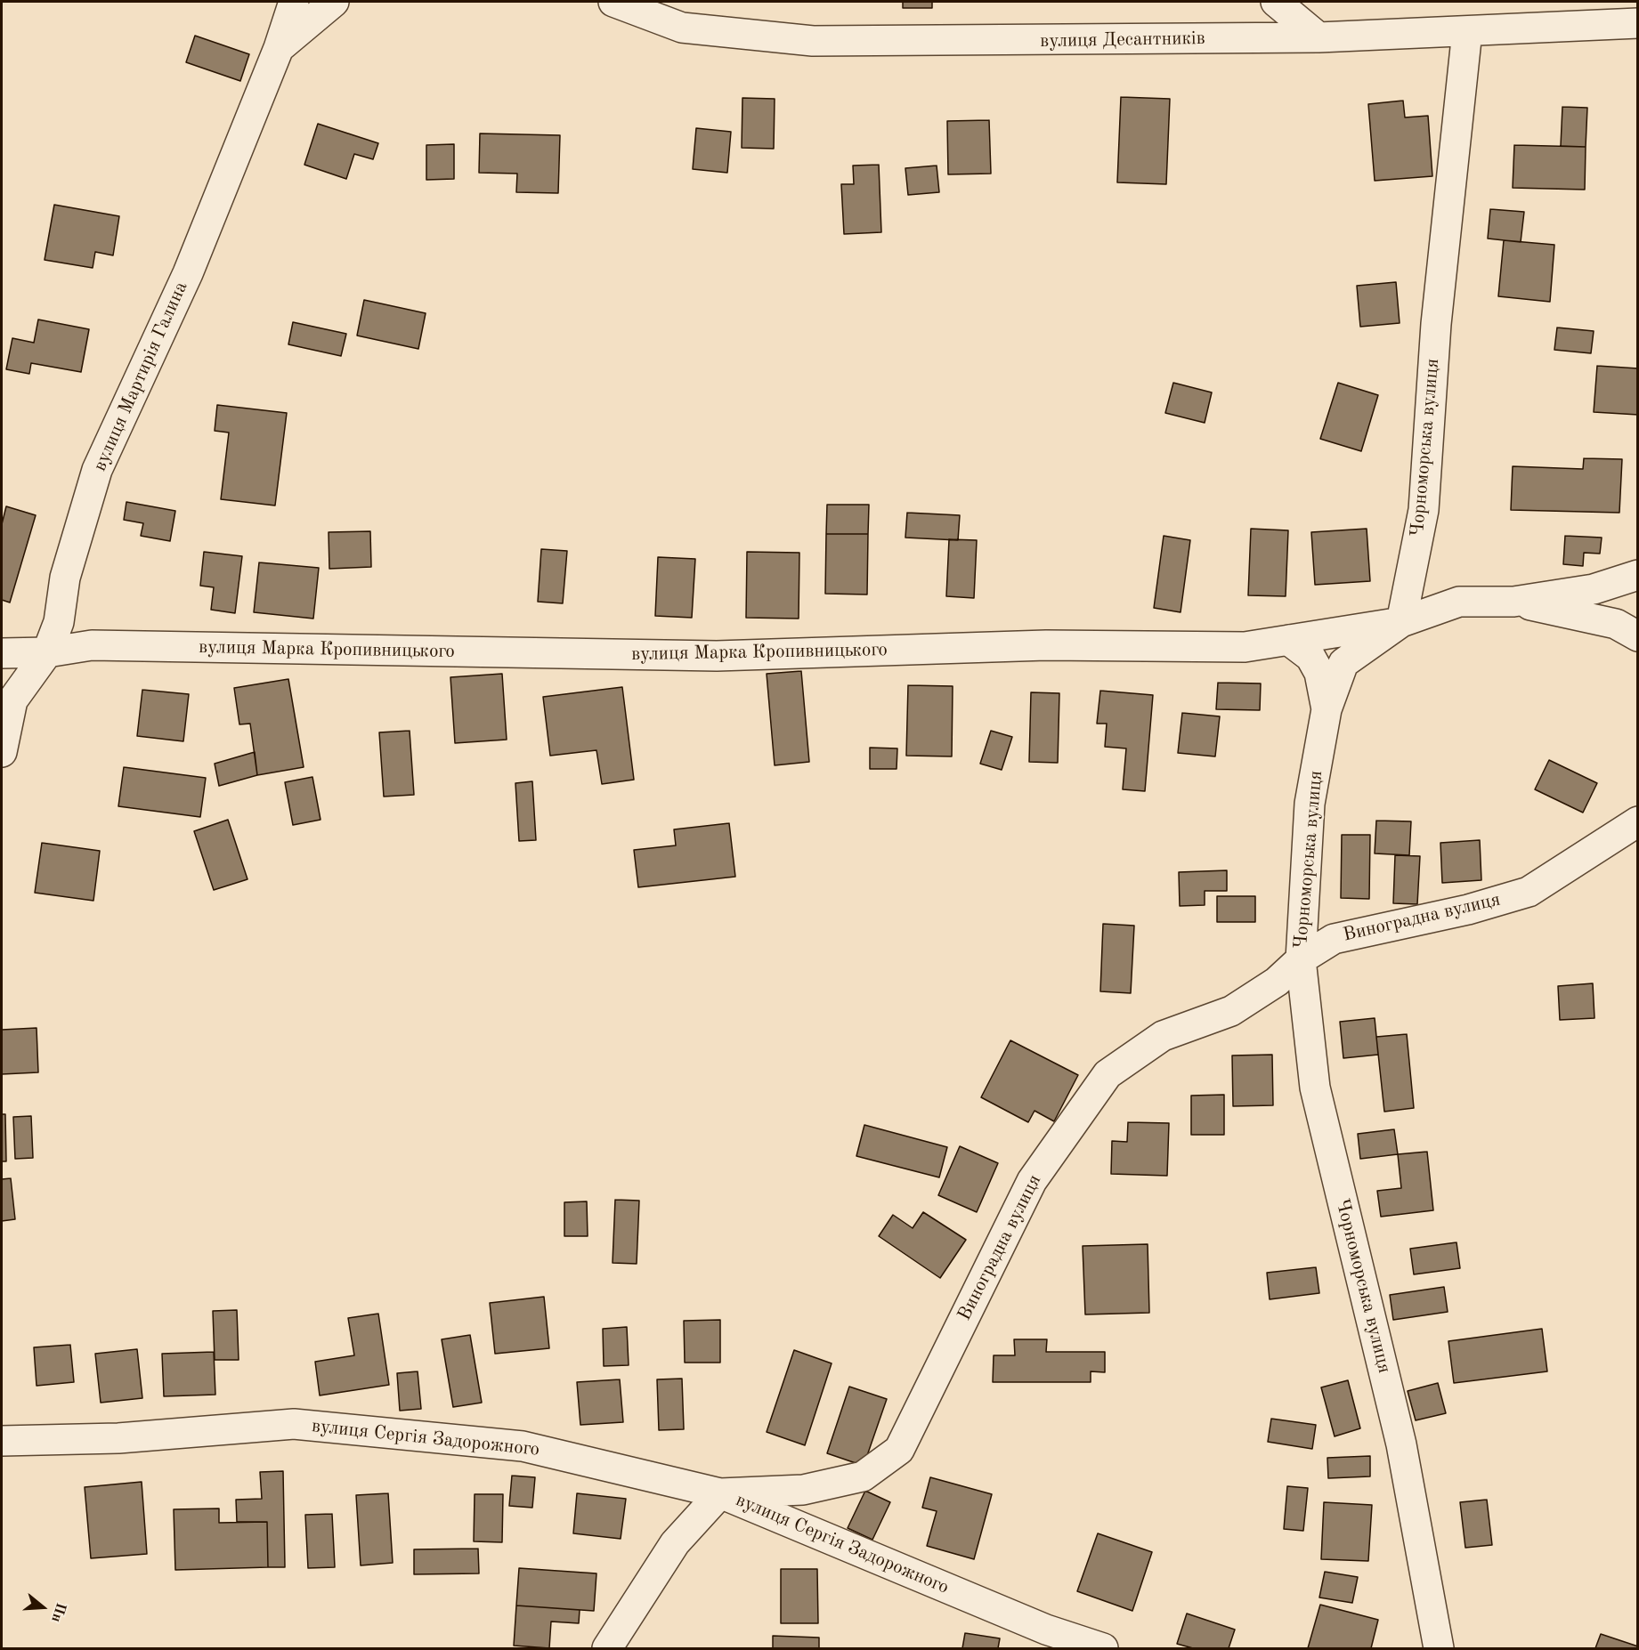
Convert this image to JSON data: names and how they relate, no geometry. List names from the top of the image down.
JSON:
{
  "streets": {
    "street": [
      "вулиця Десантників",
      "вулиця Мартирія Галина",
      "Чорноморська вулиця",
      "вулиця Марка Кропивницького",
      "Виноградна вулиця",
      "вулиця Сергія Задорожного"
    ]
  },
  "crossings": [
    ["вулиця Десантників", "Чорноморська вулиця"],
    ["вулиця Мартирія Галина", "вулиця Марка Кропивницького"],
    ["Чорноморська вулиця", "вулиця Марка Кропивницького"],
    ["Чорноморська вулиця", "Виноградна вулиця"],
    ["Виноградна вулиця", "вулиця Сергія Задорожного"]
  ],
  "north": "right"
}
